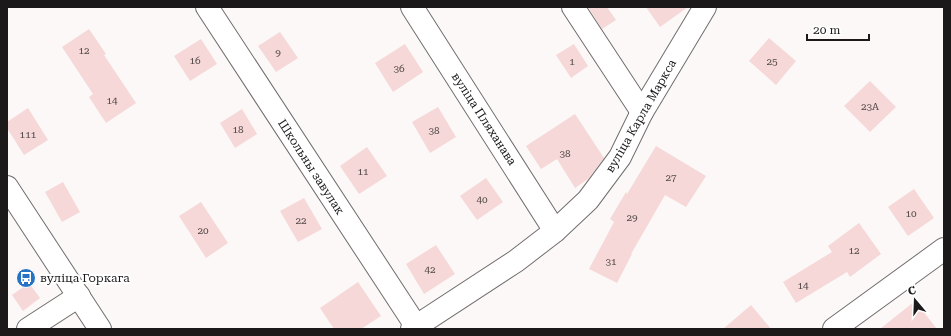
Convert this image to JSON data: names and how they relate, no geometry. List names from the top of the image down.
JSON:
{
  "streets": {
    "street": ["вуліца Карла Маркса", "вуліца Пляханава", "Школьны завулак"]
  },
  "crossings": [
    ["вуліца Карла Маркса", "вуліца Пляханава"],
    ["вуліца Карла Маркса", "Школьны завулак"]
  ],
  "places": {
    "bus stop": ["вуліца Горкага"]
  },
  "house_numbers": [
    "12",
    "9",
    "16",
    "1",
    "25",
    "36",
    "14",
    "23А",
    "18",
    "38",
    "111",
    "38",
    "11",
    "27",
    "40",
    "10",
    "29",
    "22",
    "20",
    "12",
    "31",
    "42",
    "14"
  ],
  "scale_bar": "20 m",
  "north": "top"
}
